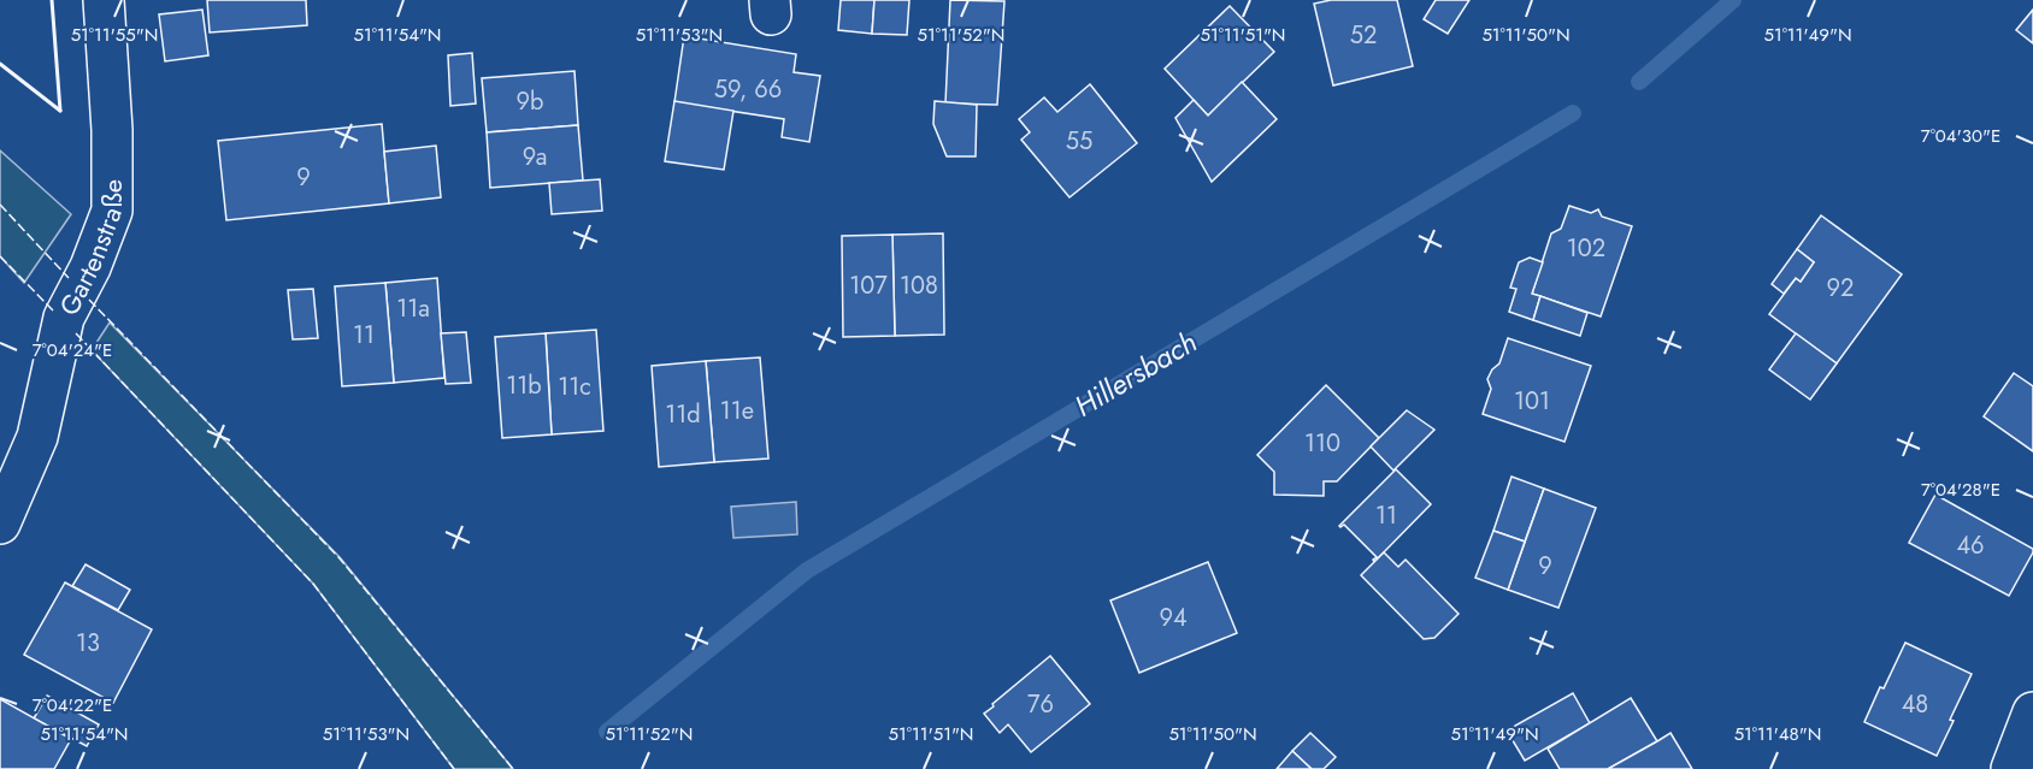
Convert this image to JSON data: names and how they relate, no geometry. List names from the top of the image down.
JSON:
{
  "streets": {
    "street": ["Gartenstraße"]
  },
  "water": ["Hillersbach"],
  "house_numbers": [
    "52",
    "59, 66",
    "9b",
    "55",
    "9a",
    "9",
    "102",
    "107",
    "108",
    "92",
    "11a",
    "11",
    "11b",
    "11c",
    "101",
    "11e",
    "11d",
    "110",
    "11",
    "46",
    "9",
    "94",
    "13",
    "76",
    "48"
  ],
  "coordinates": [
    "51°11'55\"N",
    "51°11'54\"N",
    "51°11'53\"N",
    "51°11'52\"N",
    "51°11'51\"N",
    "51°11'50\"N",
    "51°11'49\"N",
    "7°04'30\"E",
    "7°04'24\"E",
    "7°04'28\"E",
    "7°04'22\"E",
    "51°11'48\"N"
  ]
}
